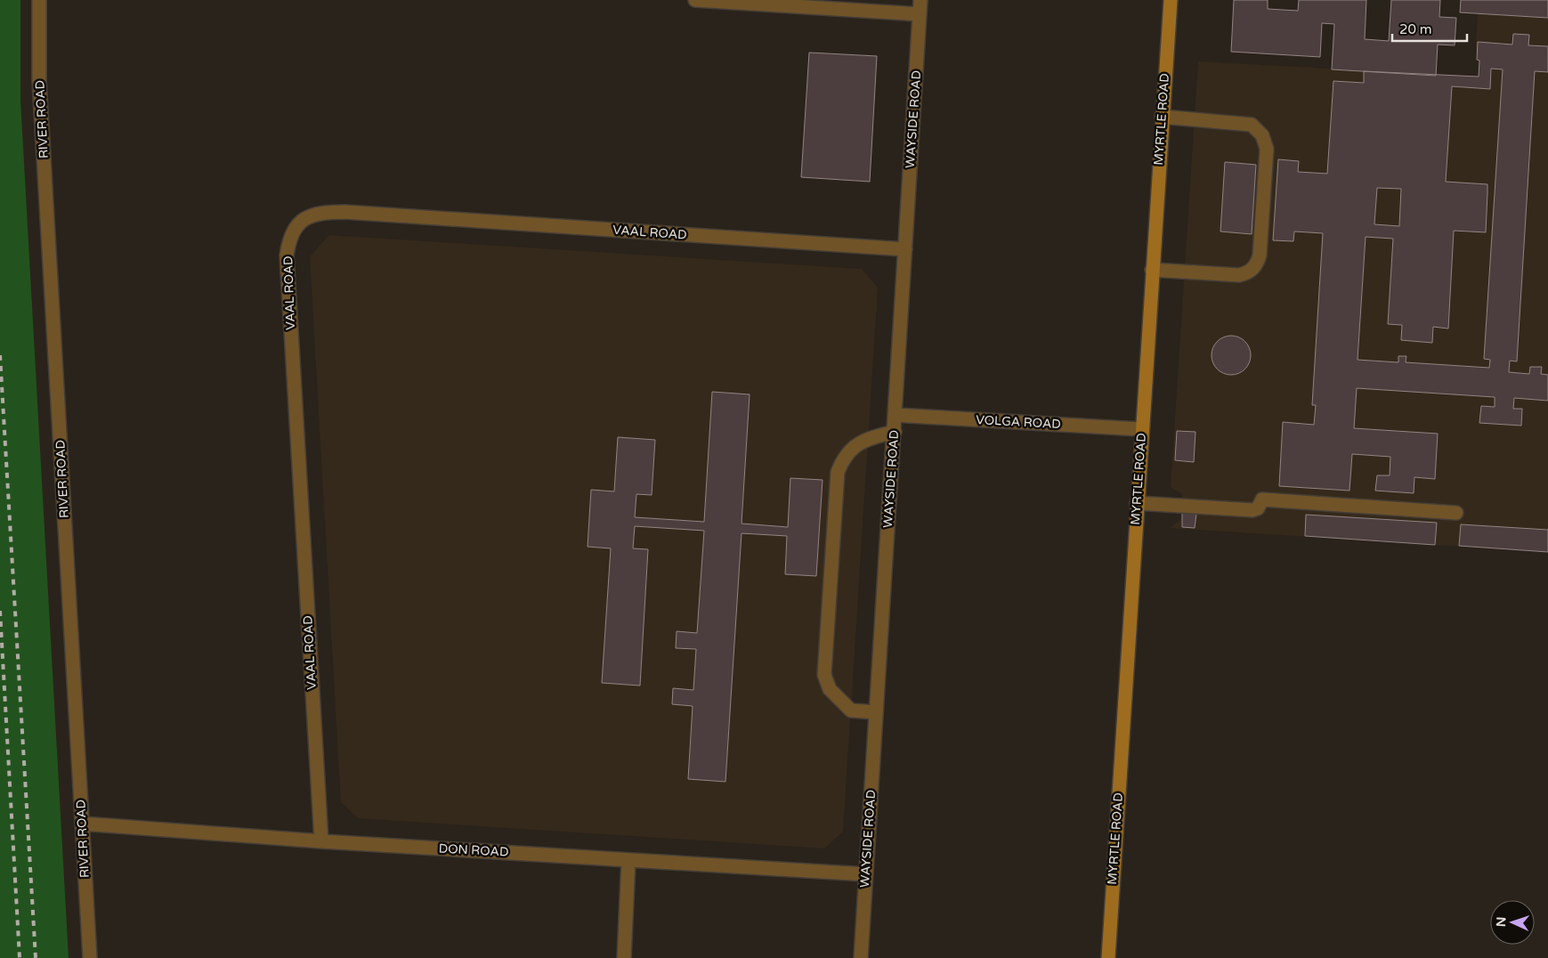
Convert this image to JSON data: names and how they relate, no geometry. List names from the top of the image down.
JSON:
{
  "streets": {
    "street": [
      "RIVER ROAD",
      "WAYSIDE ROAD",
      "MYRTLE ROAD",
      "VAAL ROAD",
      "VOLGA ROAD",
      "DON ROAD"
    ]
  },
  "crossings": [
    ["RIVER ROAD", "DON ROAD"],
    ["WAYSIDE ROAD", "VAAL ROAD"],
    ["WAYSIDE ROAD", "VOLGA ROAD"],
    ["WAYSIDE ROAD", "DON ROAD"],
    ["MYRTLE ROAD", "VOLGA ROAD"],
    ["VAAL ROAD", "DON ROAD"]
  ],
  "scale_bar": "20 m",
  "north": "left"
}
